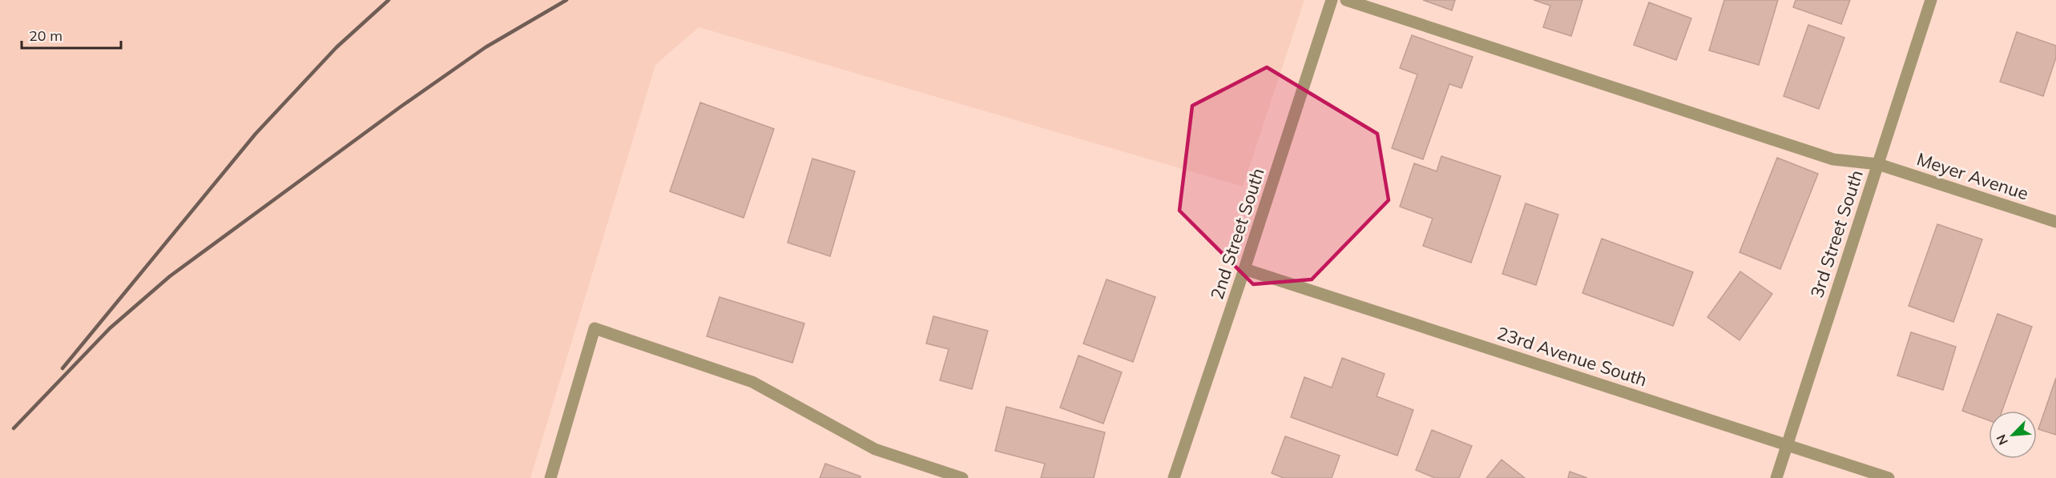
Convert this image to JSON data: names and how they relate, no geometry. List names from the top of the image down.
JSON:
{
  "streets": {
    "street": [
      "Meyer Avenue",
      "2nd Street South",
      "3rd Street South",
      "23rd Avenue South"
    ]
  },
  "crossings": [
    ["Meyer Avenue", "3rd Street South"],
    ["2nd Street South", "23rd Avenue South"],
    ["3rd Street South", "23rd Avenue South"]
  ],
  "scale_bar": "20 m",
  "north": "bottom left"
}
